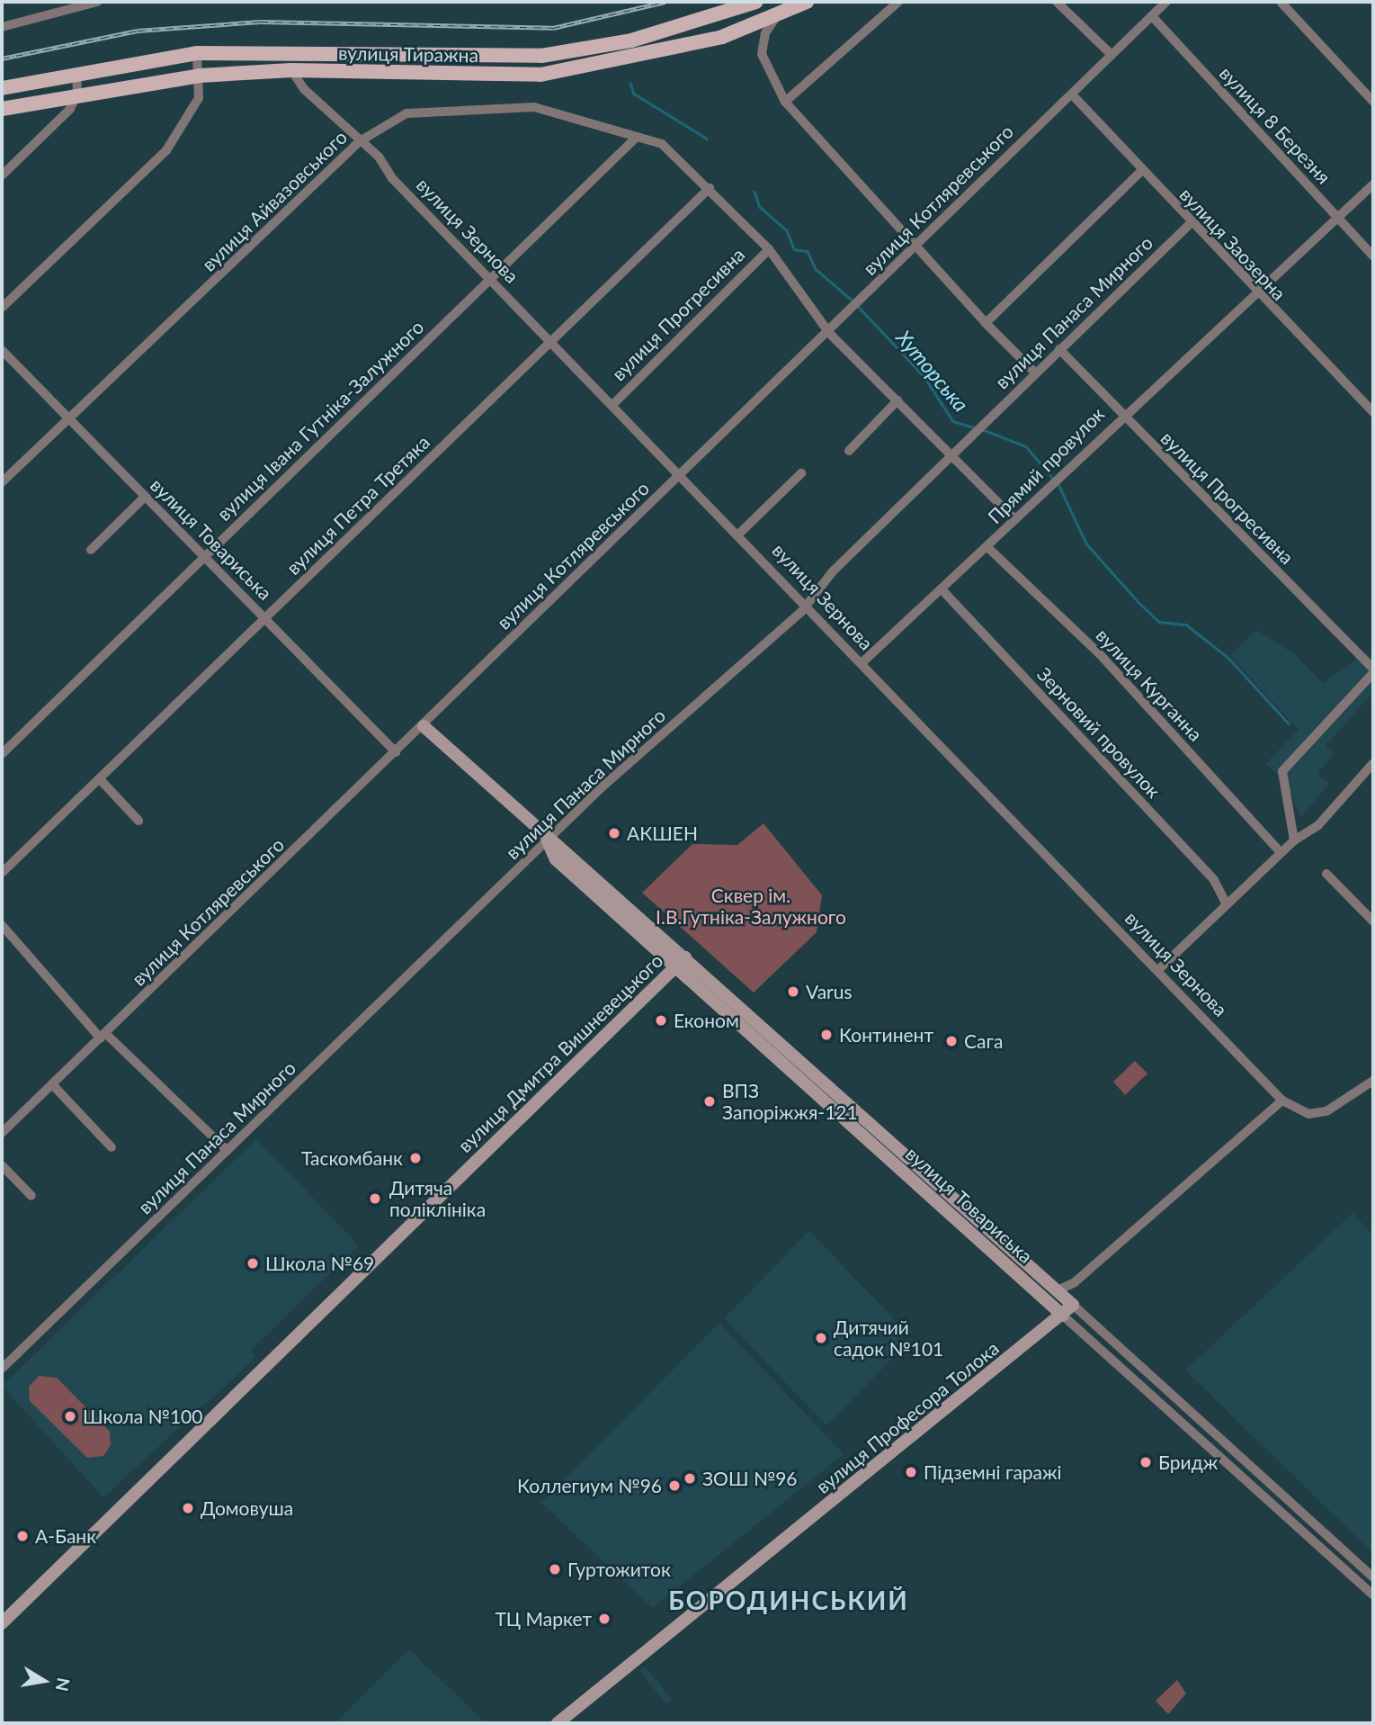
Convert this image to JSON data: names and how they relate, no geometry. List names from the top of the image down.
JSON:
{
  "streets": {
    "main road": ["вулиця Тиражна"],
    "street": [
      "вулиця 8 Березня",
      "вулиця Котляревського",
      "вулиця Айвазовського",
      "вулиця Зернова",
      "вулиця Заозерна",
      "вулиця Панаса Мирного",
      "вулиця Прогресивна",
      "вулиця Івана Гутніка-Залужного",
      "Прямий провулок",
      "вулиця Петра Третяка",
      "вулиця Товариська",
      "вулиця Курганна",
      "Зерновий провулок",
      "вулиця Дмитра Вишневецького",
      "вулиця Професора Толока"
    ]
  },
  "crossings": [
    ["вулиця Тиражна", "вулиця Зернова"],
    ["вулиця 8 Березня", "вулиця Котляревського"],
    ["вулиця 8 Березня", "Прямий провулок"],
    ["вулиця Котляревського", "вулиця Айвазовського"],
    ["вулиця Котляревського", "вулиця Зернова"],
    ["вулиця Котляревського", "вулиця Заозерна"],
    ["вулиця Котляревського", "вулиця Товариська"],
    ["вулиця Айвазовського", "вулиця Зернова"],
    ["вулиця Айвазовського", "вулиця Панаса Мирного"],
    ["вулиця Айвазовського", "вулиця Прогресивна"],
    ["вулиця Айвазовського", "вулиця Івана Гутніка-Залужного"],
    ["вулиця Айвазовського", "Прямий провулок"],
    ["вулиця Айвазовського", "вулиця Петра Третяка"],
    ["вулиця Айвазовського", "вулиця Товариська"],
    ["вулиця Зернова", "вулиця Панаса Мирного"],
    ["вулиця Зернова", "вулиця Прогресивна"],
    ["вулиця Зернова", "вулиця Івана Гутніка-Залужного"],
    ["вулиця Зернова", "Прямий провулок"],
    ["вулиця Зернова", "вулиця Петра Третяка"],
    ["вулиця Заозерна", "вулиця Панаса Мирного"],
    ["вулиця Заозерна", "Прямий провулок"],
    ["вулиця Панаса Мирного", "вулиця Прогресивна"],
    ["вулиця Панаса Мирного", "вулиця Товариська"],
    ["вулиця Прогресивна", "Прямий провулок"],
    ["вулиця Івана Гутніка-Залужного", "вулиця Товариська"],
    ["Прямий провулок", "вулиця Курганна"],
    ["Прямий провулок", "Зерновий провулок"],
    ["вулиця Петра Третяка", "вулиця Товариська"],
    ["вулиця Товариська", "вулиця Дмитра Вишневецького"],
    ["вулиця Товариська", "вулиця Професора Толока"]
  ],
  "districts": ["БОРОДИНСЬКИЙ"],
  "water": ["Хуторська"],
  "parks": ["Сквер ім. І.В.Гутніка-Залужного"],
  "places": [
    "АКШЕН",
    "Varus",
    "Економ",
    "Континент",
    "Сага",
    "ВПЗ Запоріжжя-121",
    "Таскомбанк",
    "Дитяча поліклініка",
    "Школа №69",
    "Дитячий садок №101",
    "Школа №100",
    "Бридж",
    "Підземні гаражі",
    "ЗОШ №96",
    "Коллегиум №96",
    "Домовуша",
    "А-Банк",
    "Гуртожиток",
    "ТЦ Маркет"
  ],
  "north": "right"
}
